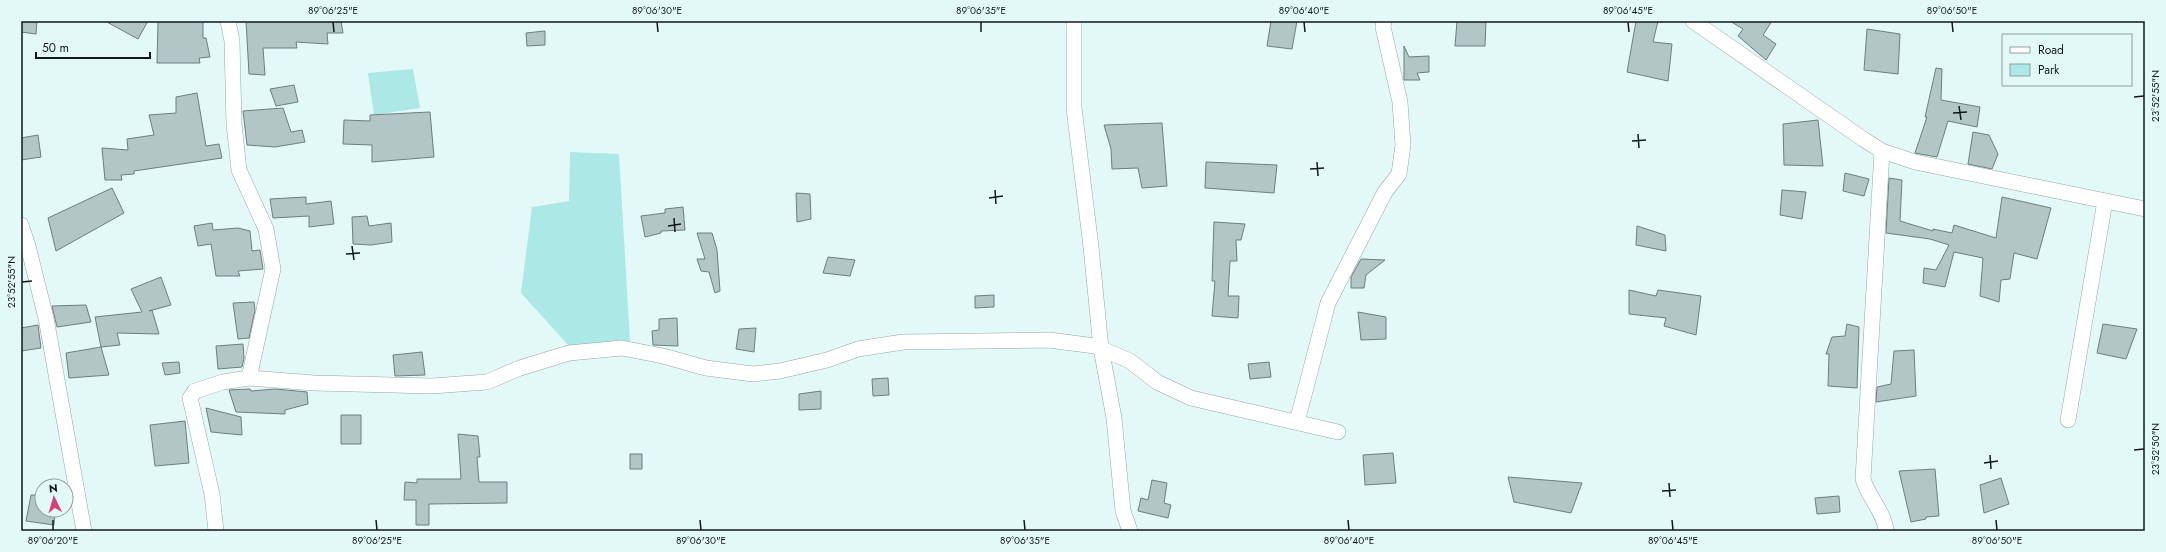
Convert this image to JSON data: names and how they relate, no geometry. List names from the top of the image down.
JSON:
{
  "legend": ["Road", "Park"],
  "scale_bar": "50 m",
  "north": "top",
  "coordinates": [
    "89°06'25\"E",
    "89°06'30\"E",
    "89°06'35\"E",
    "89°06'40\"E",
    "89°06'45\"E",
    "89°06'50\"E",
    "23°52'55\"N",
    "23°52'50\"N",
    "89°06'20\"E"
  ]
}
